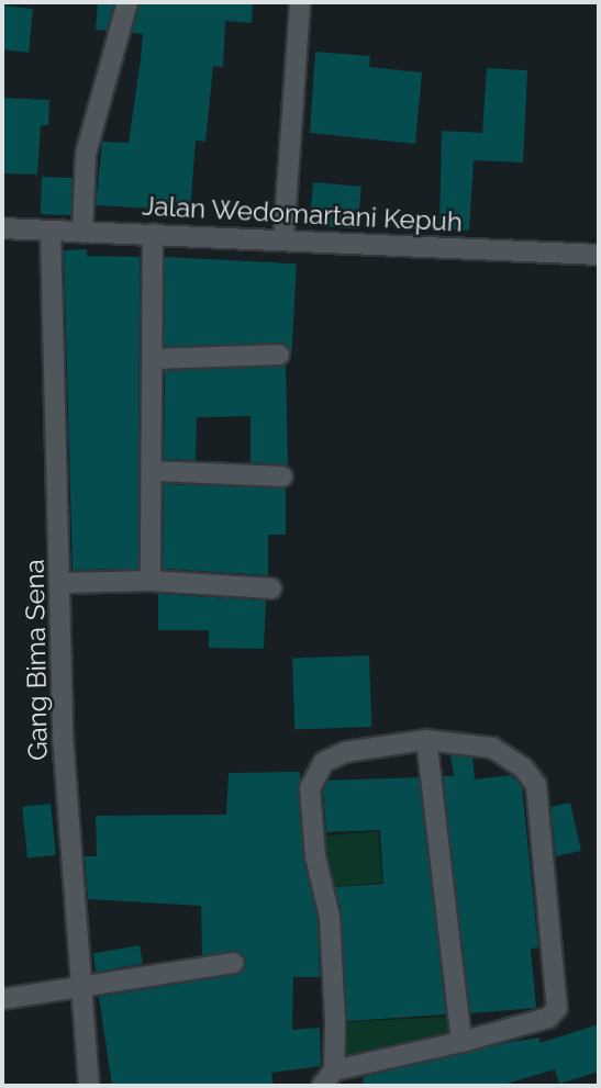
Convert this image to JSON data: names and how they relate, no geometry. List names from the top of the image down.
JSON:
{
  "streets": {
    "street": ["Jalan Wedomartani Kepuh", "Gang Bima Sena"]
  },
  "crossings": [
    ["Jalan Wedomartani Kepuh", "Gang Bima Sena"]
  ]
}
